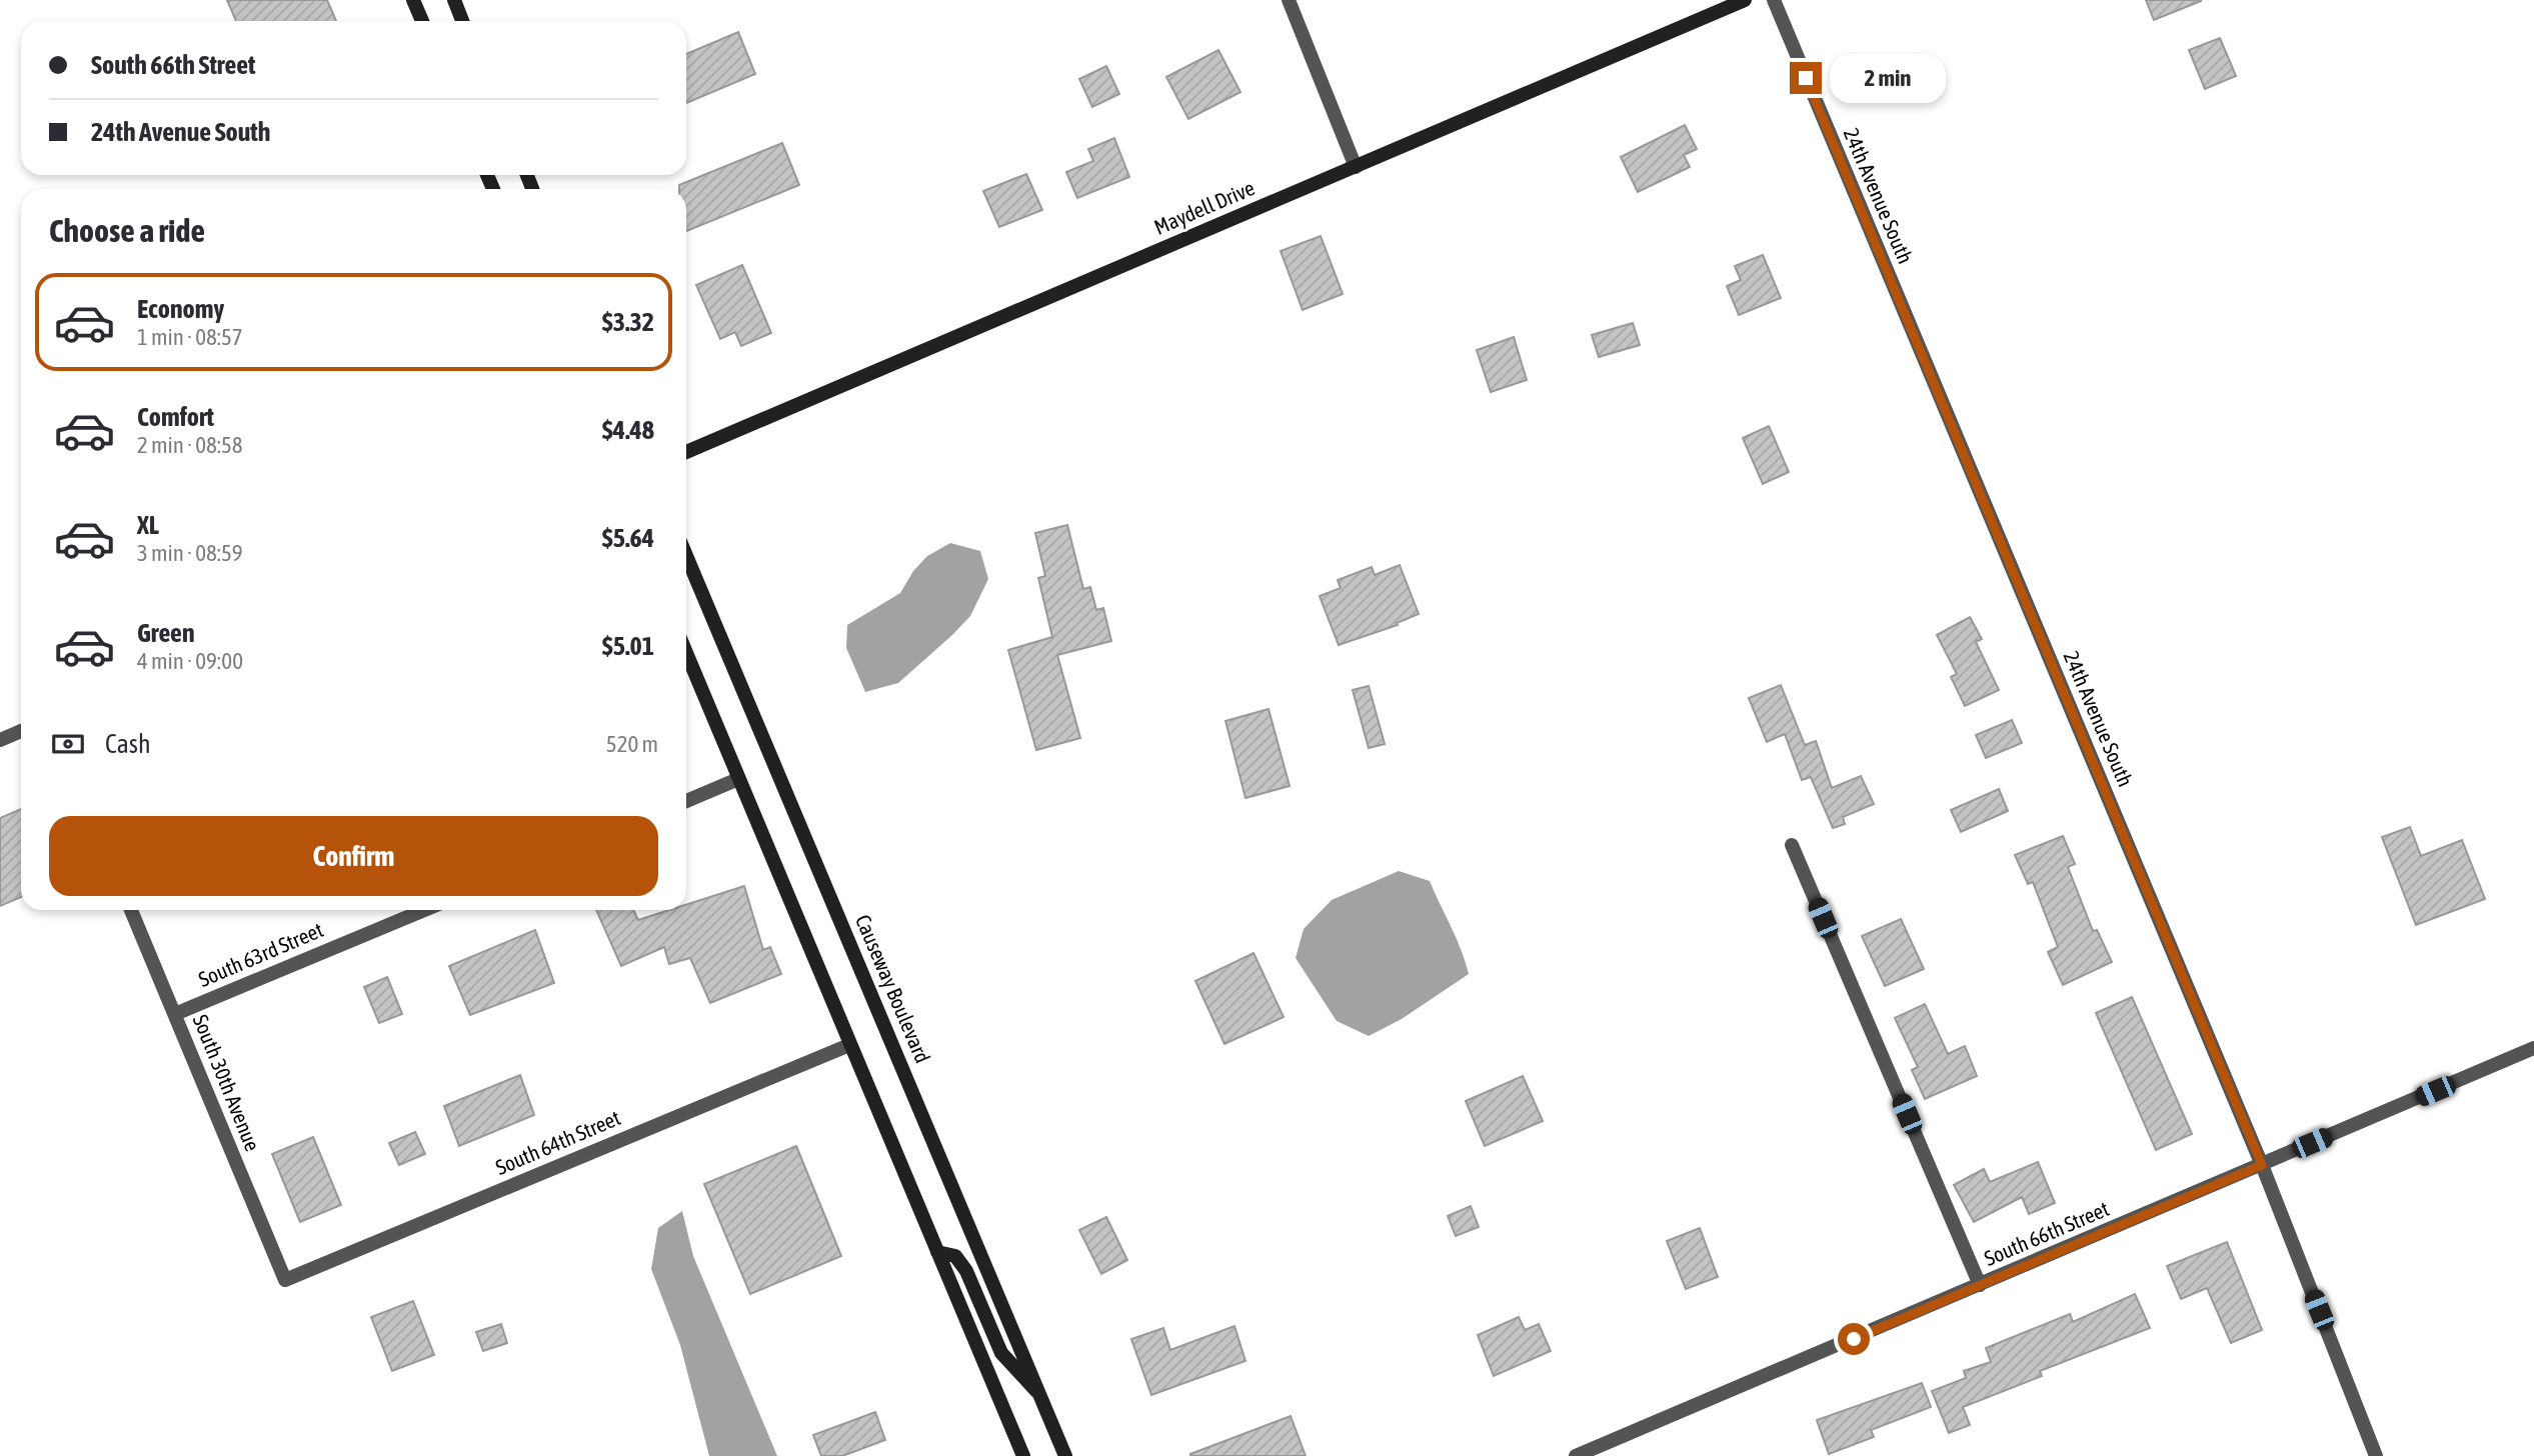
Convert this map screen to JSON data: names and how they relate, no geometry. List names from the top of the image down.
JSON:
{
  "streets": {
    "main road": ["Maydell Drive", "Causeway Boulevard"],
    "street": [
      "24th Avenue South",
      "South 63rd Street",
      "South 30th Avenue",
      "South 64th Street",
      "South 66th Street"
    ]
  },
  "crossings": [
    ["24th Avenue South", "South 66th Street"],
    ["South 63rd Street", "South 30th Avenue"],
    ["South 30th Avenue", "South 64th Street"]
  ],
  "page": {
    "banner": ["South 66th Street", "24th Avenue South"],
    "bubble": "2 min",
    "heading": "Choose a ride",
    "list": [
      {
        "name": "Economy",
        "note": "1 min · 08:57",
        "value": "$3.32"
      },
      {
        "name": "Comfort",
        "note": "2 min · 08:58",
        "value": "$4.48"
      },
      {
        "name": "XL",
        "note": "3 min · 08:59",
        "value": "$5.64"
      },
      {
        "name": "Green",
        "note": "4 min · 09:00",
        "value": "$5.01"
      }
    ],
    "pay": ["Cash", "520 m"],
    "buttons": "Confirm"
  }
}
